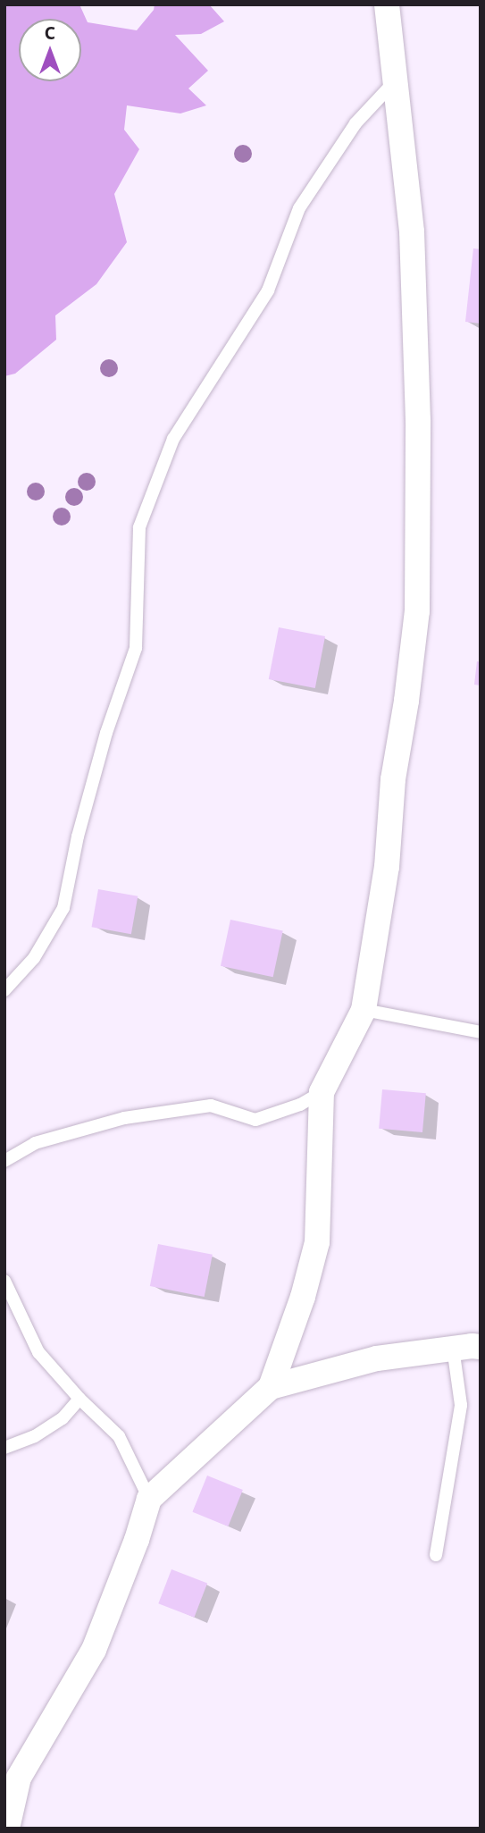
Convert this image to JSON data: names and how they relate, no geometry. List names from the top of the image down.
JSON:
{
  "north": "top"
}
